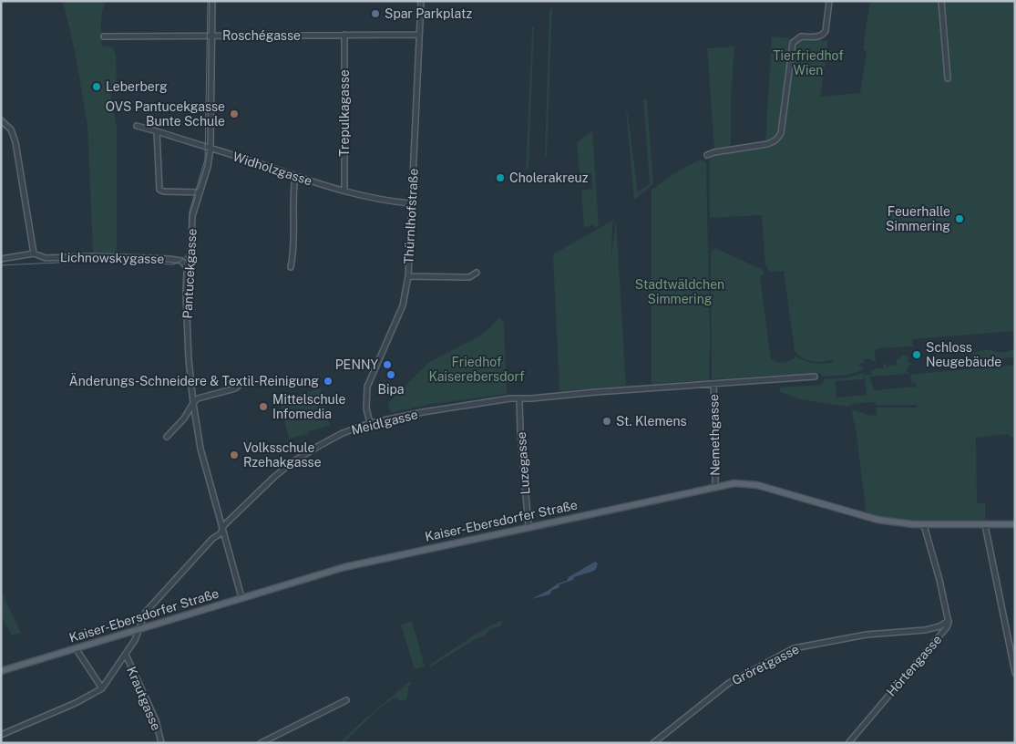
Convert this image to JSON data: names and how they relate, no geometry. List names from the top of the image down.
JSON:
{
  "streets": {
    "main road": ["Kaiser-Ebersdorfer Straße"],
    "street": [
      "Roschégasse",
      "Trepulkagasse",
      "Widholzgasse",
      "Thürnlhofstraße",
      "Lichnowskygasse",
      "Pantucekgasse",
      "Meidlgasse",
      "Nemethgasse",
      "Luzegasse",
      "Gröretgasse",
      "Hörtengasse",
      "Krautgasse"
    ]
  },
  "crossings": [
    ["Roschégasse", "Trepulkagasse"],
    ["Roschégasse", "Thürnlhofstraße"],
    ["Roschégasse", "Pantucekgasse"],
    ["Trepulkagasse", "Widholzgasse"],
    ["Widholzgasse", "Thürnlhofstraße"],
    ["Widholzgasse", "Pantucekgasse"],
    ["Thürnlhofstraße", "Meidlgasse"],
    ["Lichnowskygasse", "Pantucekgasse"],
    ["Pantucekgasse", "Meidlgasse"],
    ["Pantucekgasse", "Kaiser-Ebersdorfer Straße"],
    ["Meidlgasse", "Nemethgasse"],
    ["Meidlgasse", "Luzegasse"],
    ["Meidlgasse", "Kaiser-Ebersdorfer Straße"],
    ["Meidlgasse", "Krautgasse"],
    ["Nemethgasse", "Kaiser-Ebersdorfer Straße"],
    ["Luzegasse", "Kaiser-Ebersdorfer Straße"],
    ["Kaiser-Ebersdorfer Straße", "Hörtengasse"],
    ["Gröretgasse", "Hörtengasse"]
  ],
  "parks": ["Tierfriedhof Wien", "Stadtwäldchen Simmering", "Friedhof Kaiserebersdorf"],
  "places": [
    "Spar Parkplatz",
    "Leberberg",
    "OVS Pantucekgasse Bunte Schule",
    "Cholerakreuz",
    "Feuerhalle Simmering",
    "Schloss Neugebäude",
    "PENNY",
    "Bipa",
    "Änderungs-Schneidere & Textil-Reinigung",
    "Mittelschule Infomedia",
    "St. Klemens",
    "Volksschule Rzehakgasse"
  ]
}
